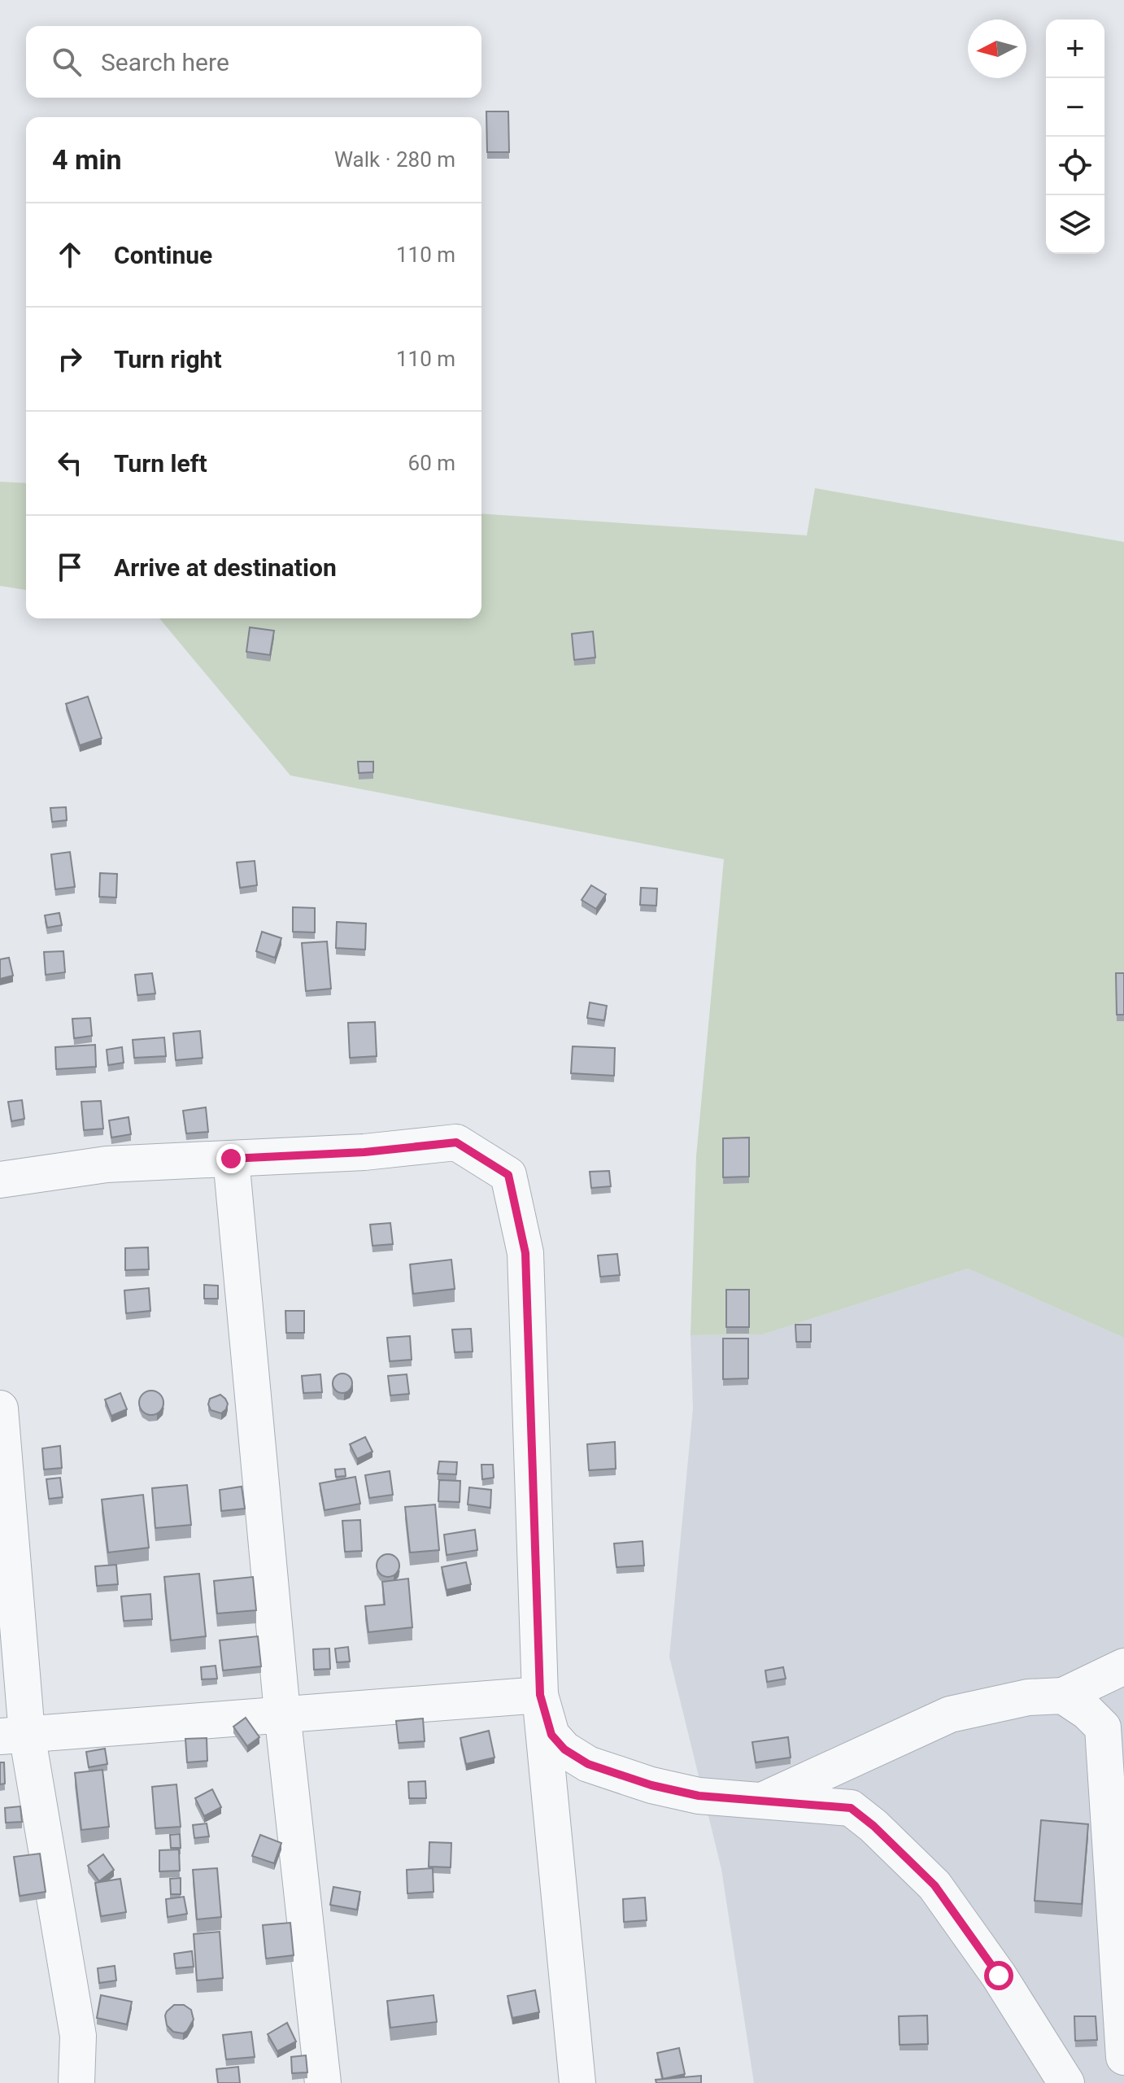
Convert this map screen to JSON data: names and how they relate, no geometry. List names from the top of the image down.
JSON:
{
  "north": "left",
  "page": {
    "map_buttons": ["+", "−"],
    "search": "Search here",
    "heading": ["4 min", "Walk · 280 m"],
    "list": [
      ["Continue", "110 m"],
      ["Turn right", "110 m"],
      ["Turn left", "60 m"],
      "Arrive at destination"
    ]
  }
}
